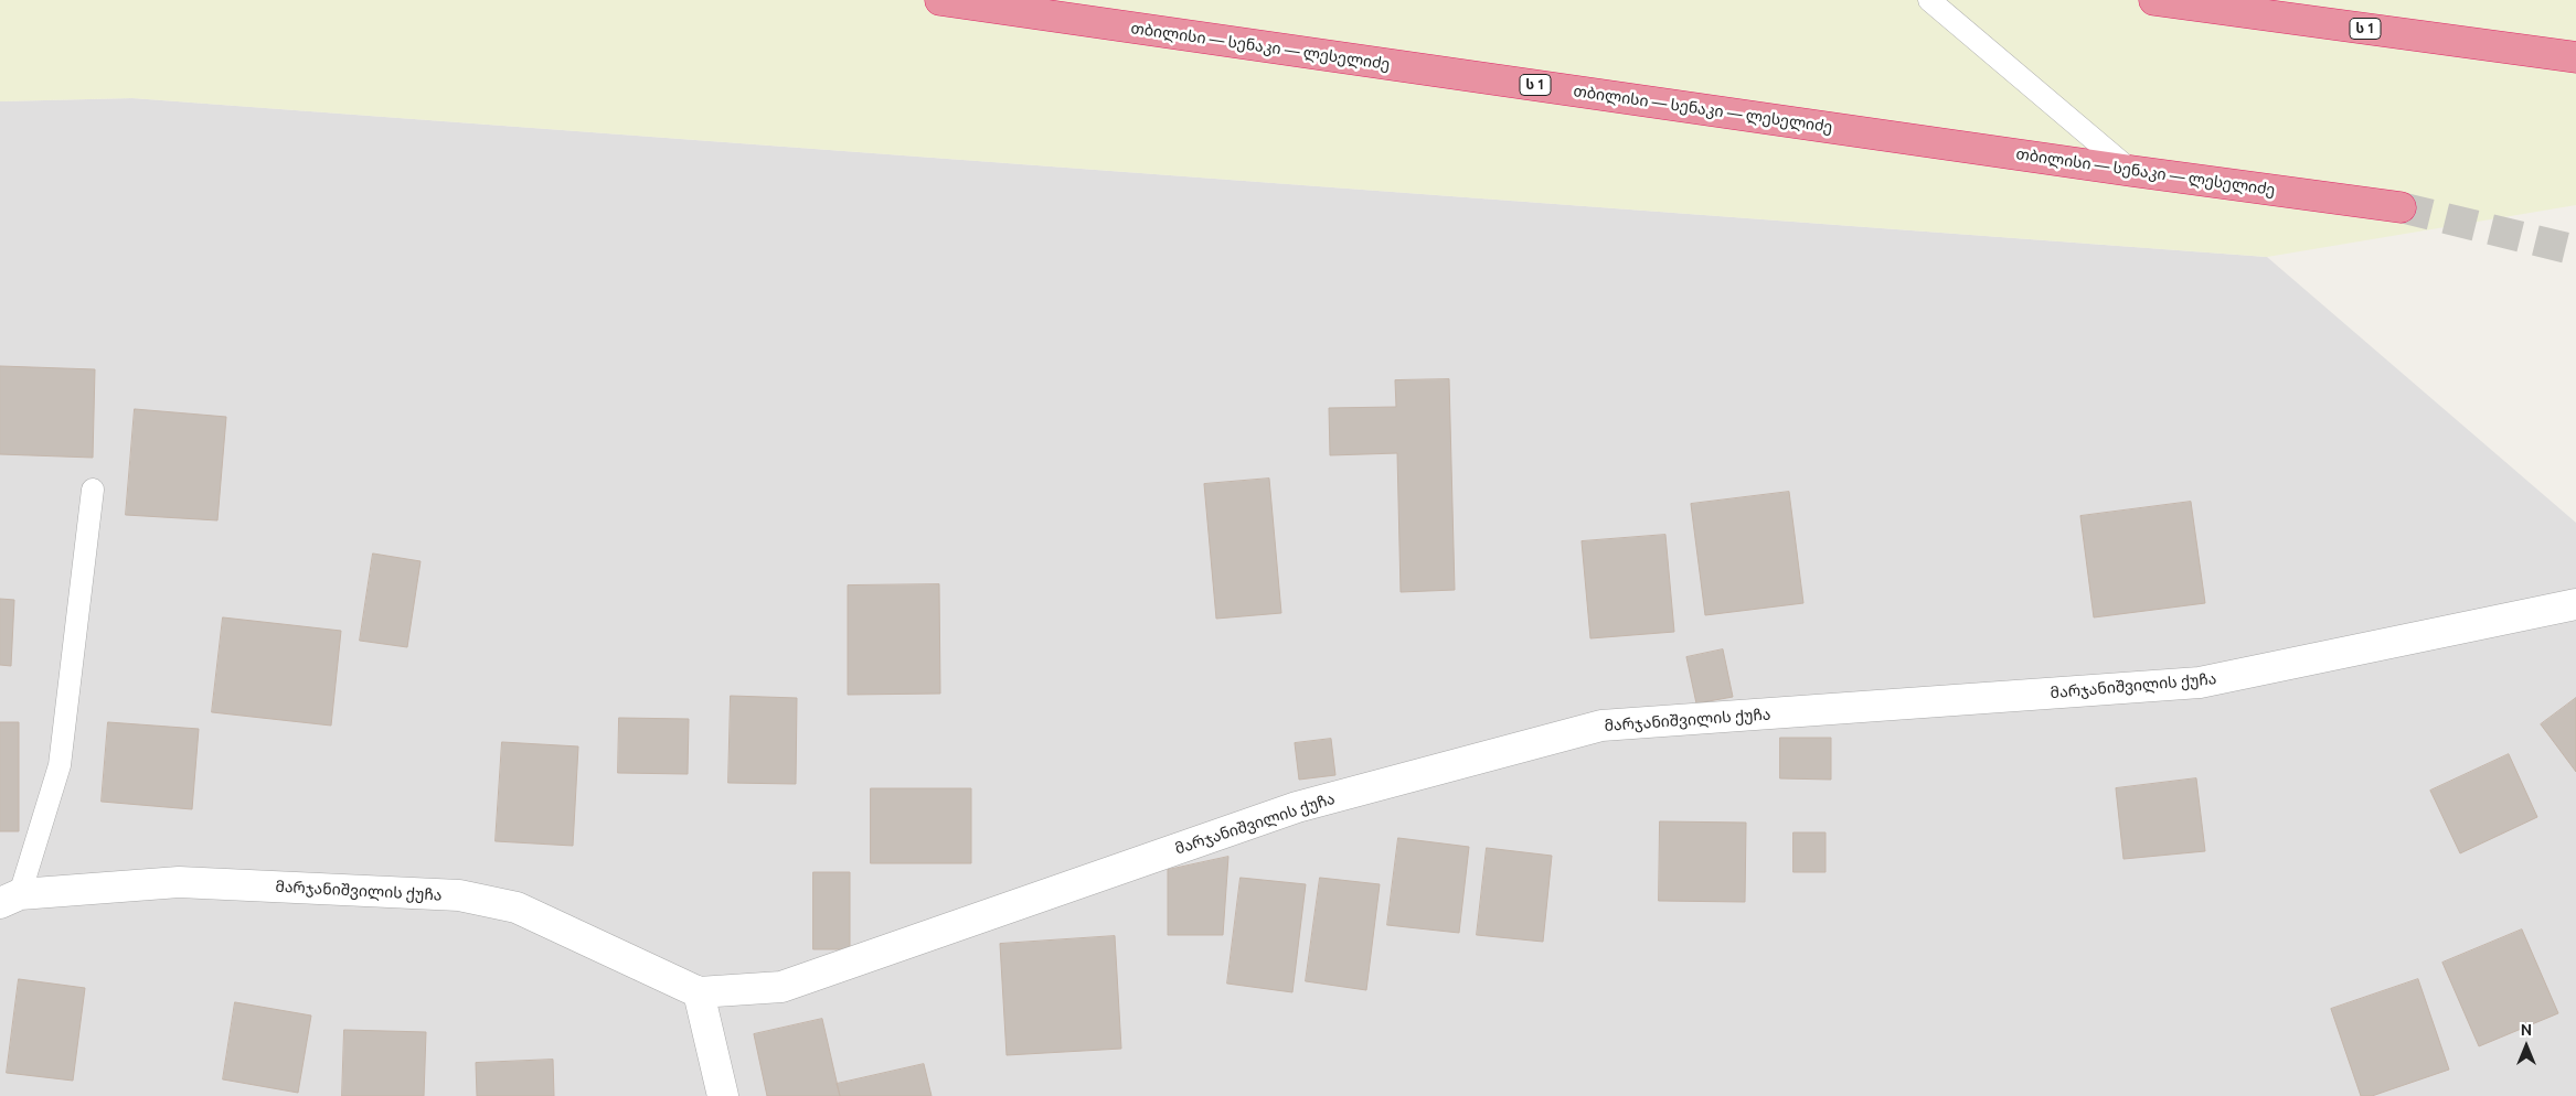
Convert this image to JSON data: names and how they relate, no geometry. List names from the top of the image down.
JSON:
{
  "streets": {
    "highway": ["ს 1", "თბილისი — სენაკი — ლესელიძე"],
    "street": ["მარჯანიშვილის ქუჩა"]
  },
  "north": "top"
}
